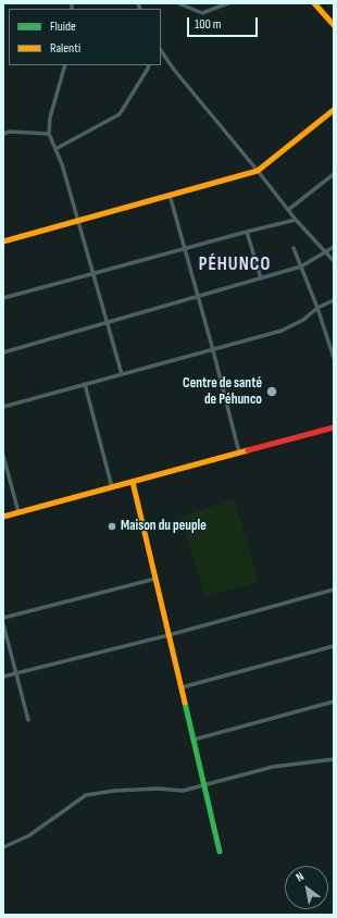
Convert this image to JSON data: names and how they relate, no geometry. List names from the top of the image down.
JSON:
{
  "districts": ["PÉHUNCO"],
  "places": ["Centre de santé de Péhunco", "Maison du peuple"],
  "legend": ["Fluide", "Ralenti"],
  "scale_bar": "100 m",
  "north": "top left"
}
